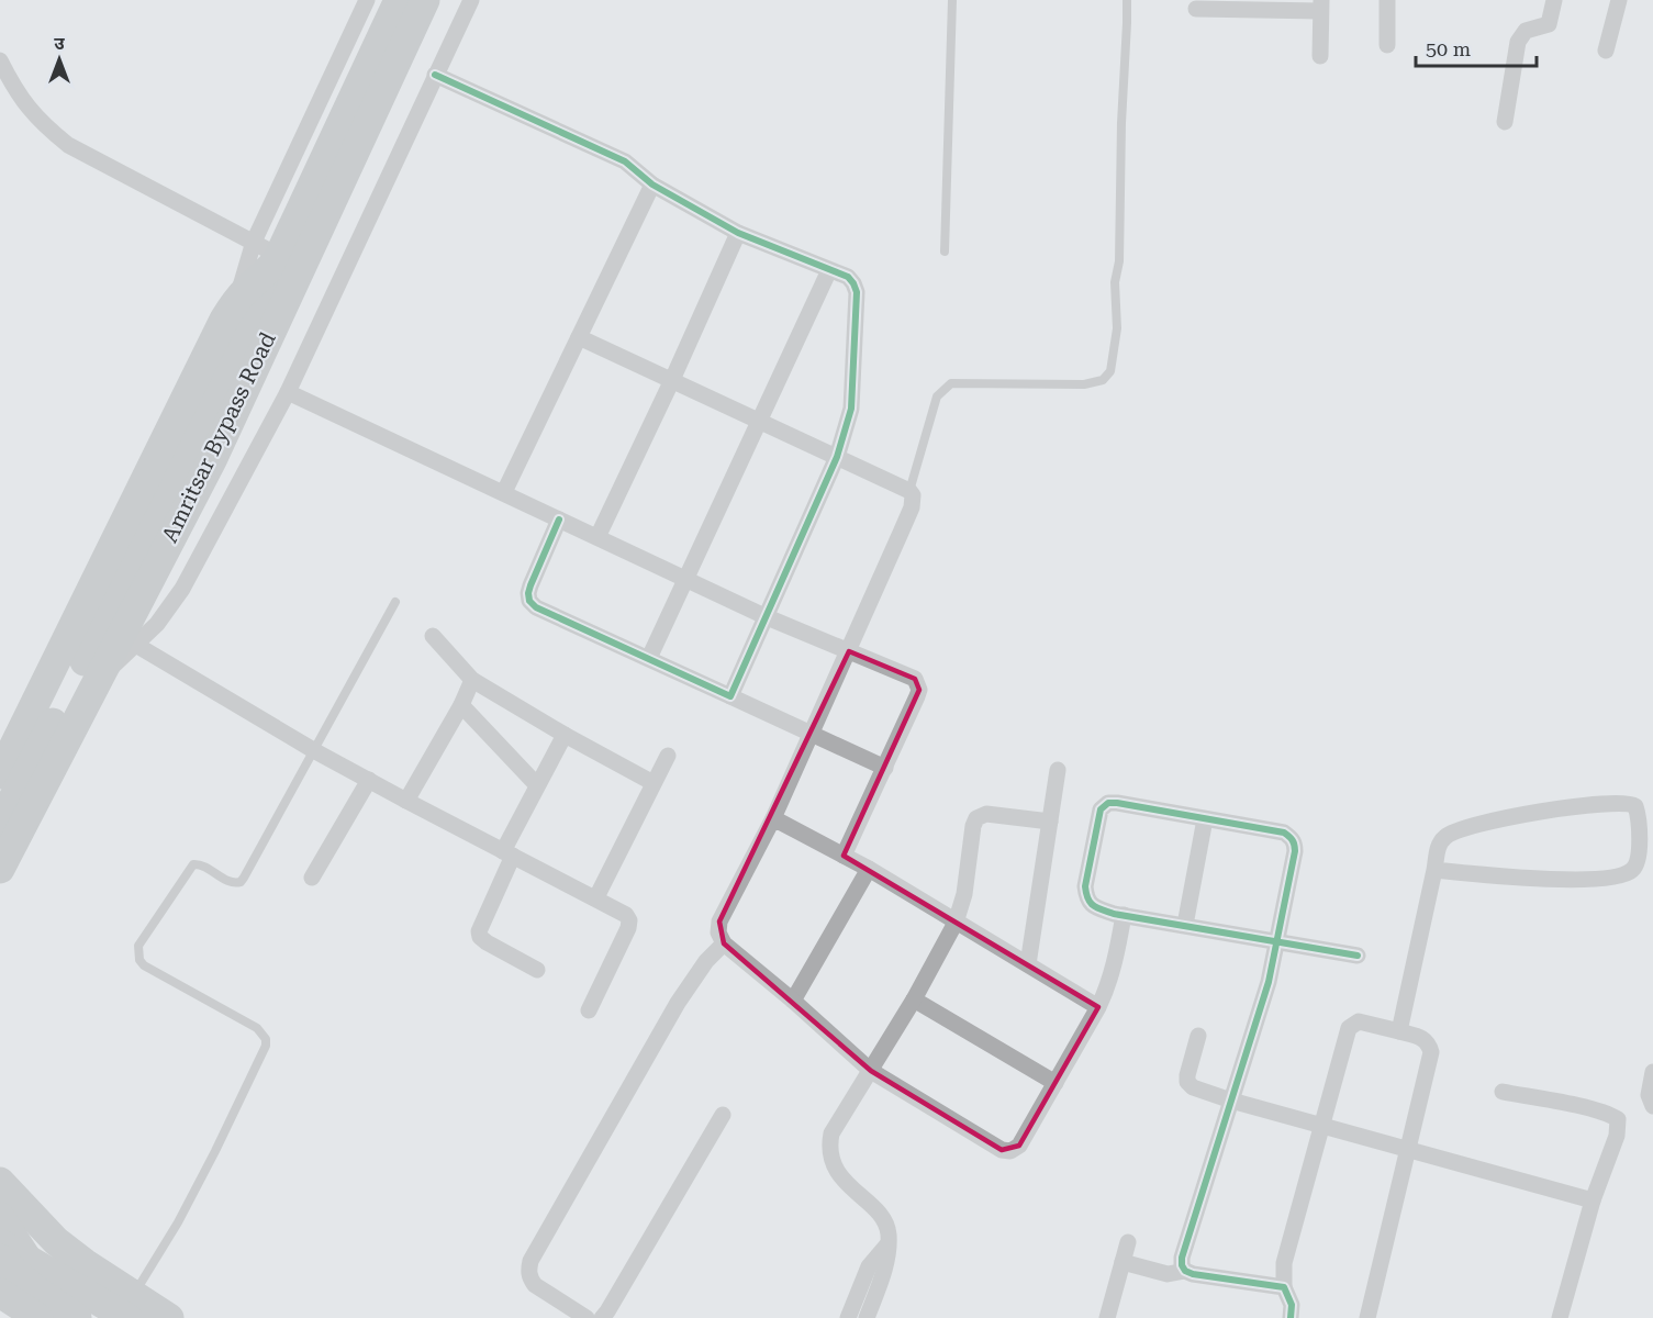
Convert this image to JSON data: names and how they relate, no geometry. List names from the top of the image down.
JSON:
{
  "streets": {
    "highway": ["Amritsar Bypass Road"]
  },
  "scale_bar": "50 m",
  "north": "top"
}
